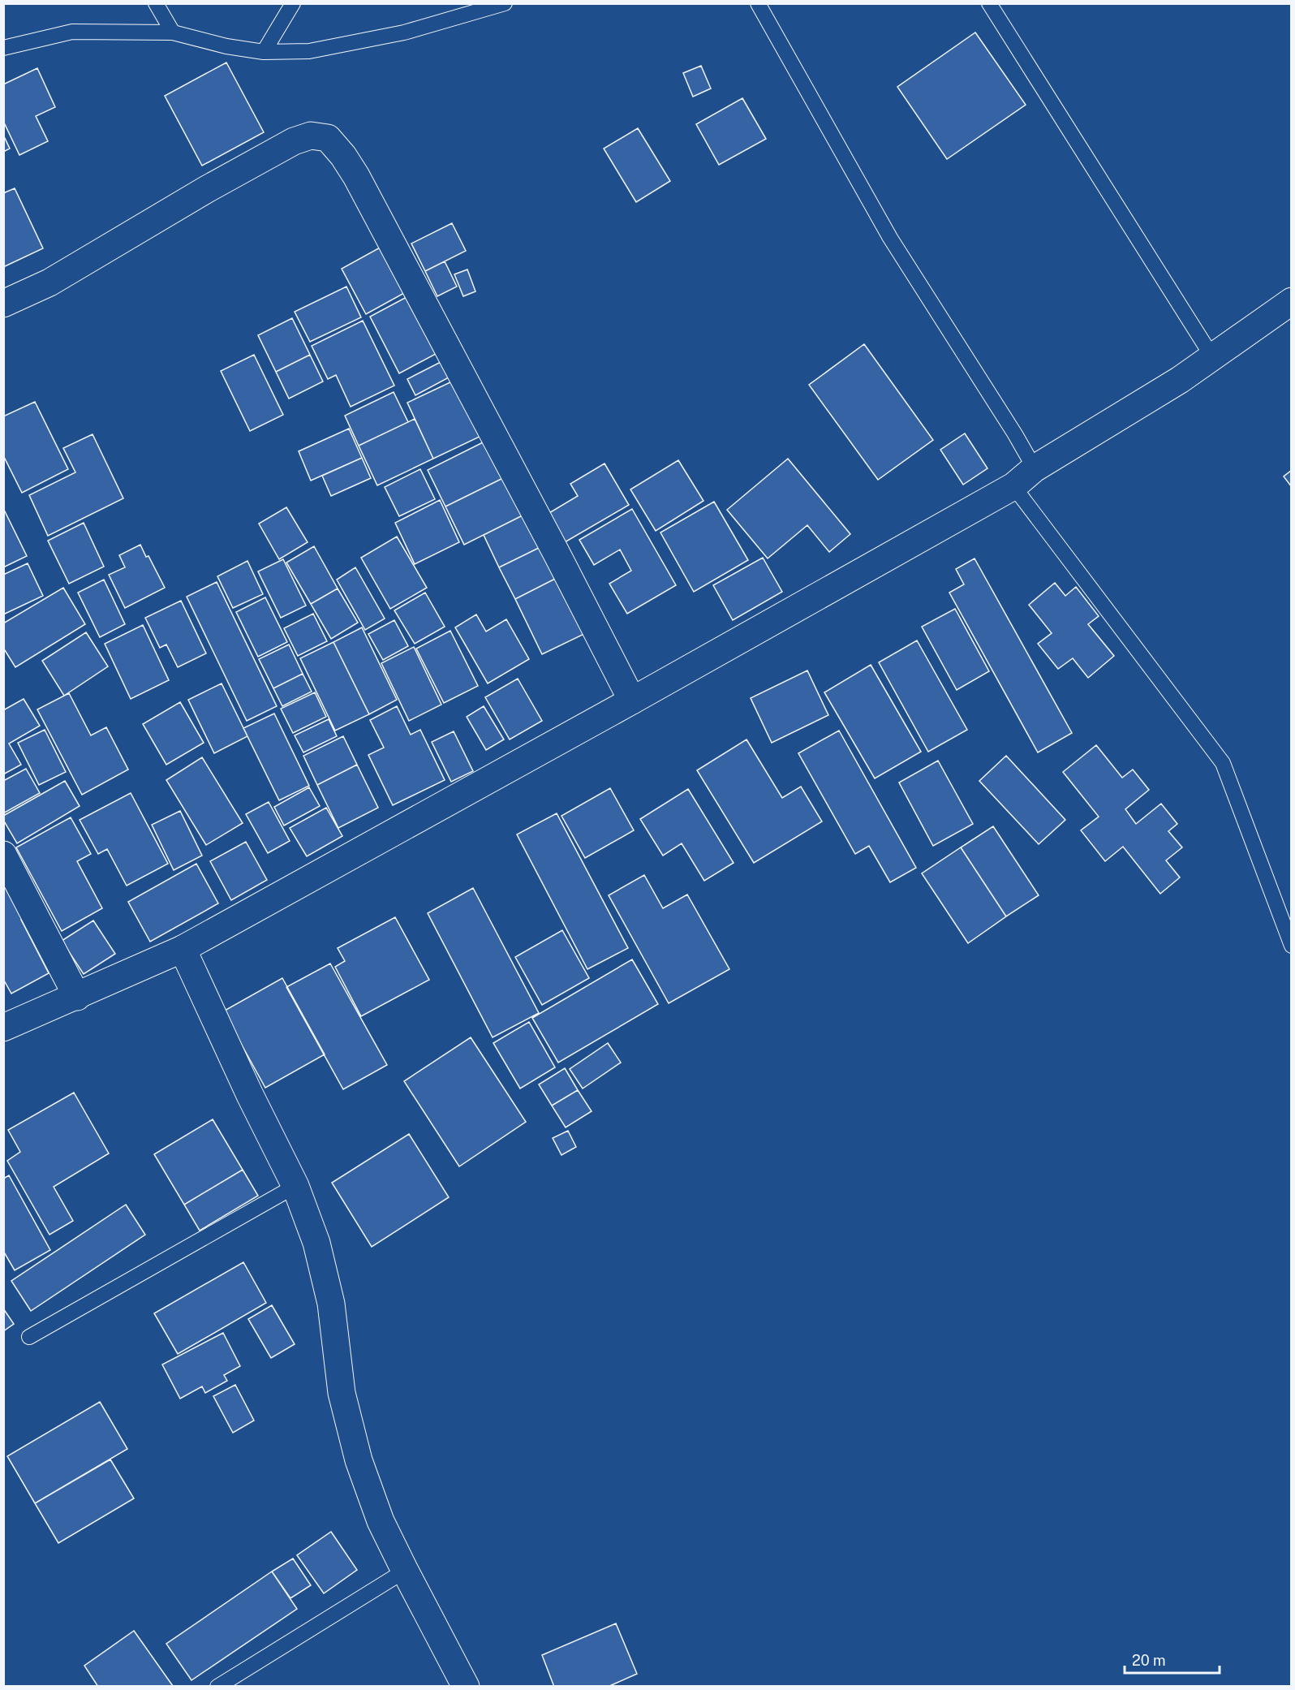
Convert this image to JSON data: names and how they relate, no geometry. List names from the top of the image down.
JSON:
{
  "scale_bar": "20 m"
}
